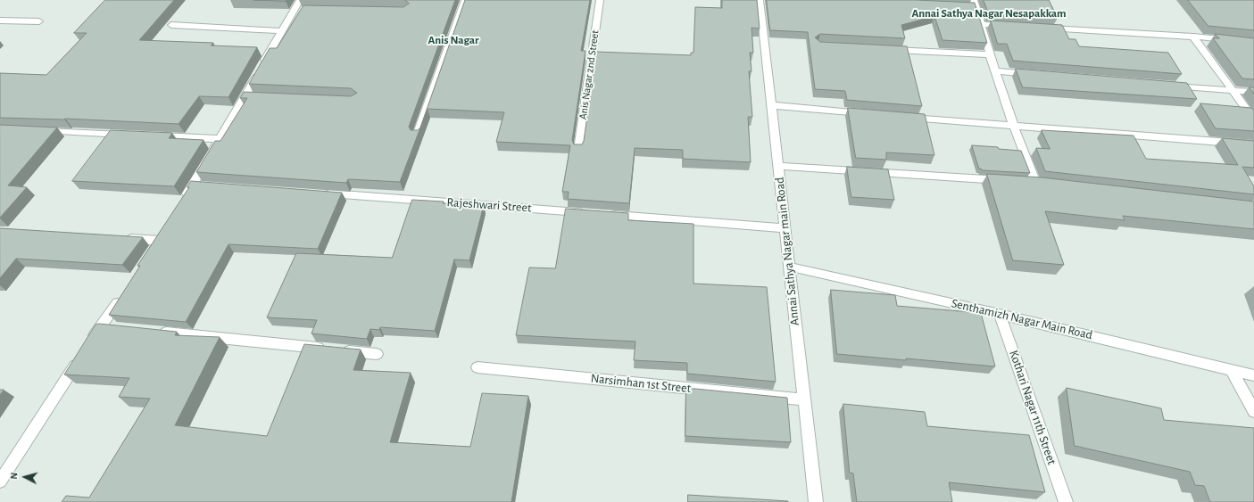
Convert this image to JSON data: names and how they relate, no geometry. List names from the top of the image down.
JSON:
{
  "streets": {
    "street": [
      "Anis Nagar 2nd Street",
      "Rajeshwari Street",
      "Annai Sathya Nagar main Road",
      "Senthamizh Nagar Main Road",
      "Narsimhan 1st Street",
      "Kothari Nagar 11th Street"
    ]
  },
  "crossings": [
    ["Annai Sathya Nagar main Road", "Senthamizh Nagar Main Road"],
    ["Annai Sathya Nagar main Road", "Narsimhan 1st Street"],
    ["Senthamizh Nagar Main Road", "Kothari Nagar 11th Street"]
  ],
  "districts": ["Annai Sathya Nagar Nesapakkam", "Anis Nagar"],
  "north": "left"
}
